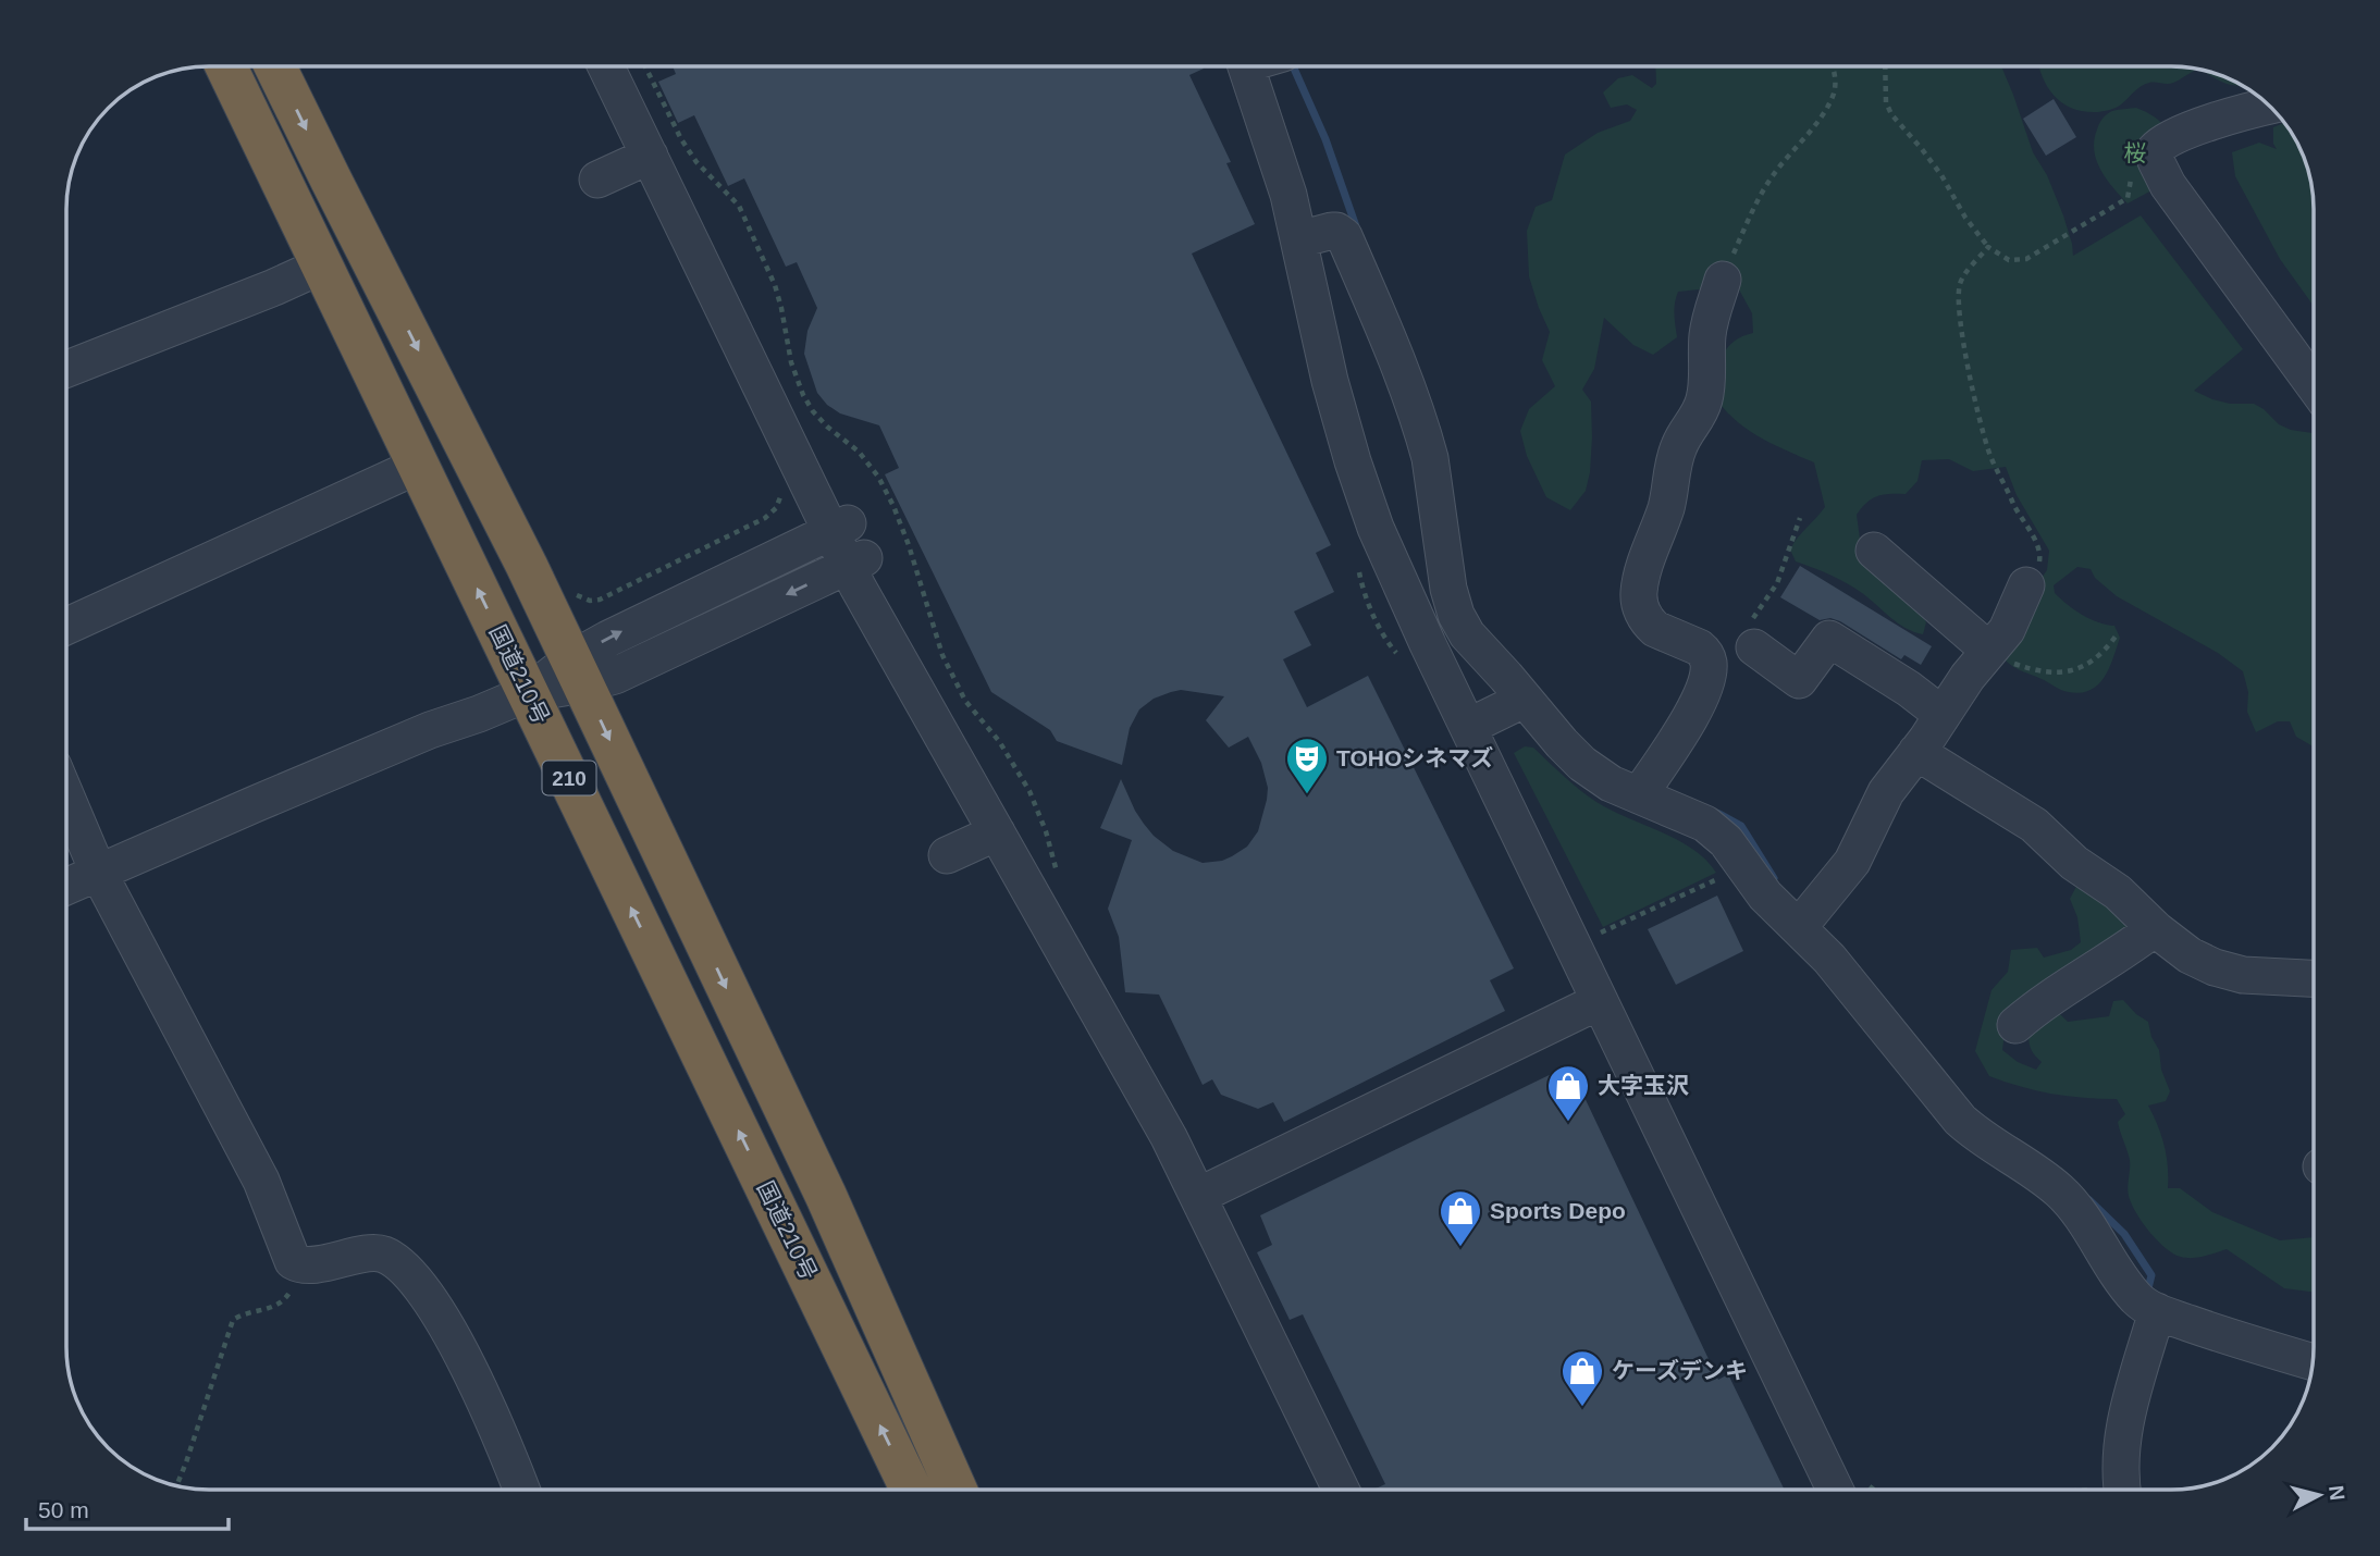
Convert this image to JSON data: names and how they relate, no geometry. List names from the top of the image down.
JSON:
{
  "streets": {
    "highway": ["国道210号", "210"]
  },
  "parks": ["桜"],
  "places": {
    "theatre": ["TOHOシネマズ"],
    "shop": ["大字玉沢", "Sports Depo", "ケーズデンキ"]
  },
  "scale_bar": "50 m",
  "north": "right"
}
